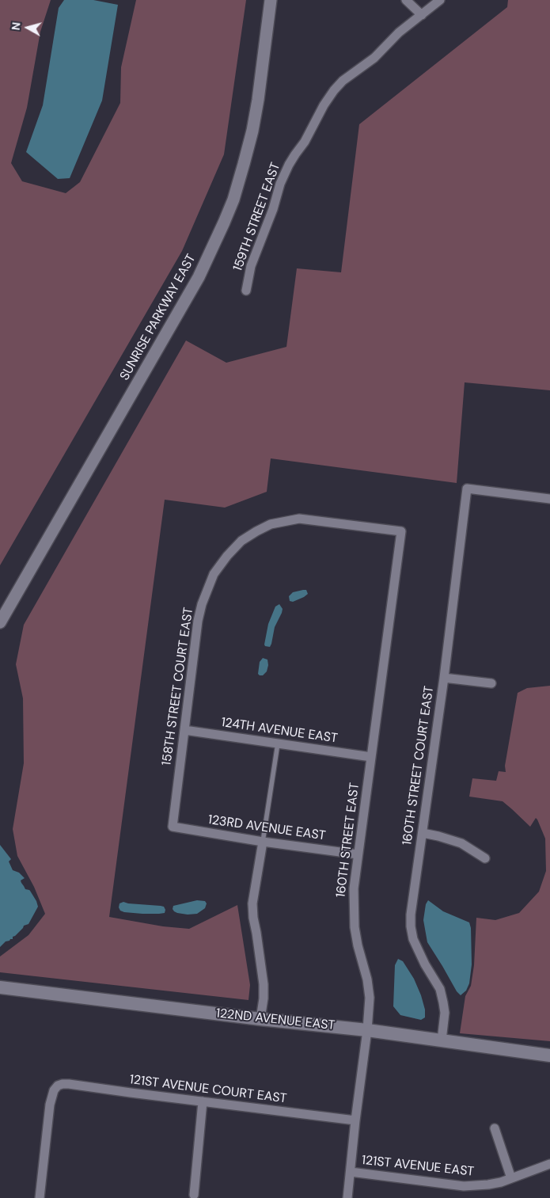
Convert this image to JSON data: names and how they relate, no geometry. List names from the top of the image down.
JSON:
{
  "streets": {
    "main road": ["122ND AVENUE EAST"],
    "street": [
      "159TH STREET EAST",
      "SUNRISE PARKWAY EAST",
      "158TH STREET COURT EAST",
      "124TH AVENUE EAST",
      "160TH STREET COURT EAST",
      "123RD AVENUE EAST",
      "160TH STREET EAST",
      "121ST AVENUE COURT EAST",
      "121ST AVENUE EAST"
    ]
  },
  "crossings": [
    ["158TH STREET COURT EAST", "124TH AVENUE EAST"],
    ["158TH STREET COURT EAST", "123RD AVENUE EAST"],
    ["158TH STREET COURT EAST", "160TH STREET EAST"],
    ["124TH AVENUE EAST", "160TH STREET EAST"],
    ["160TH STREET COURT EAST", "122ND AVENUE EAST"],
    ["123RD AVENUE EAST", "160TH STREET EAST"],
    ["160TH STREET EAST", "122ND AVENUE EAST"],
    ["160TH STREET EAST", "121ST AVENUE COURT EAST"],
    ["160TH STREET EAST", "121ST AVENUE EAST"]
  ],
  "north": "left"
}
